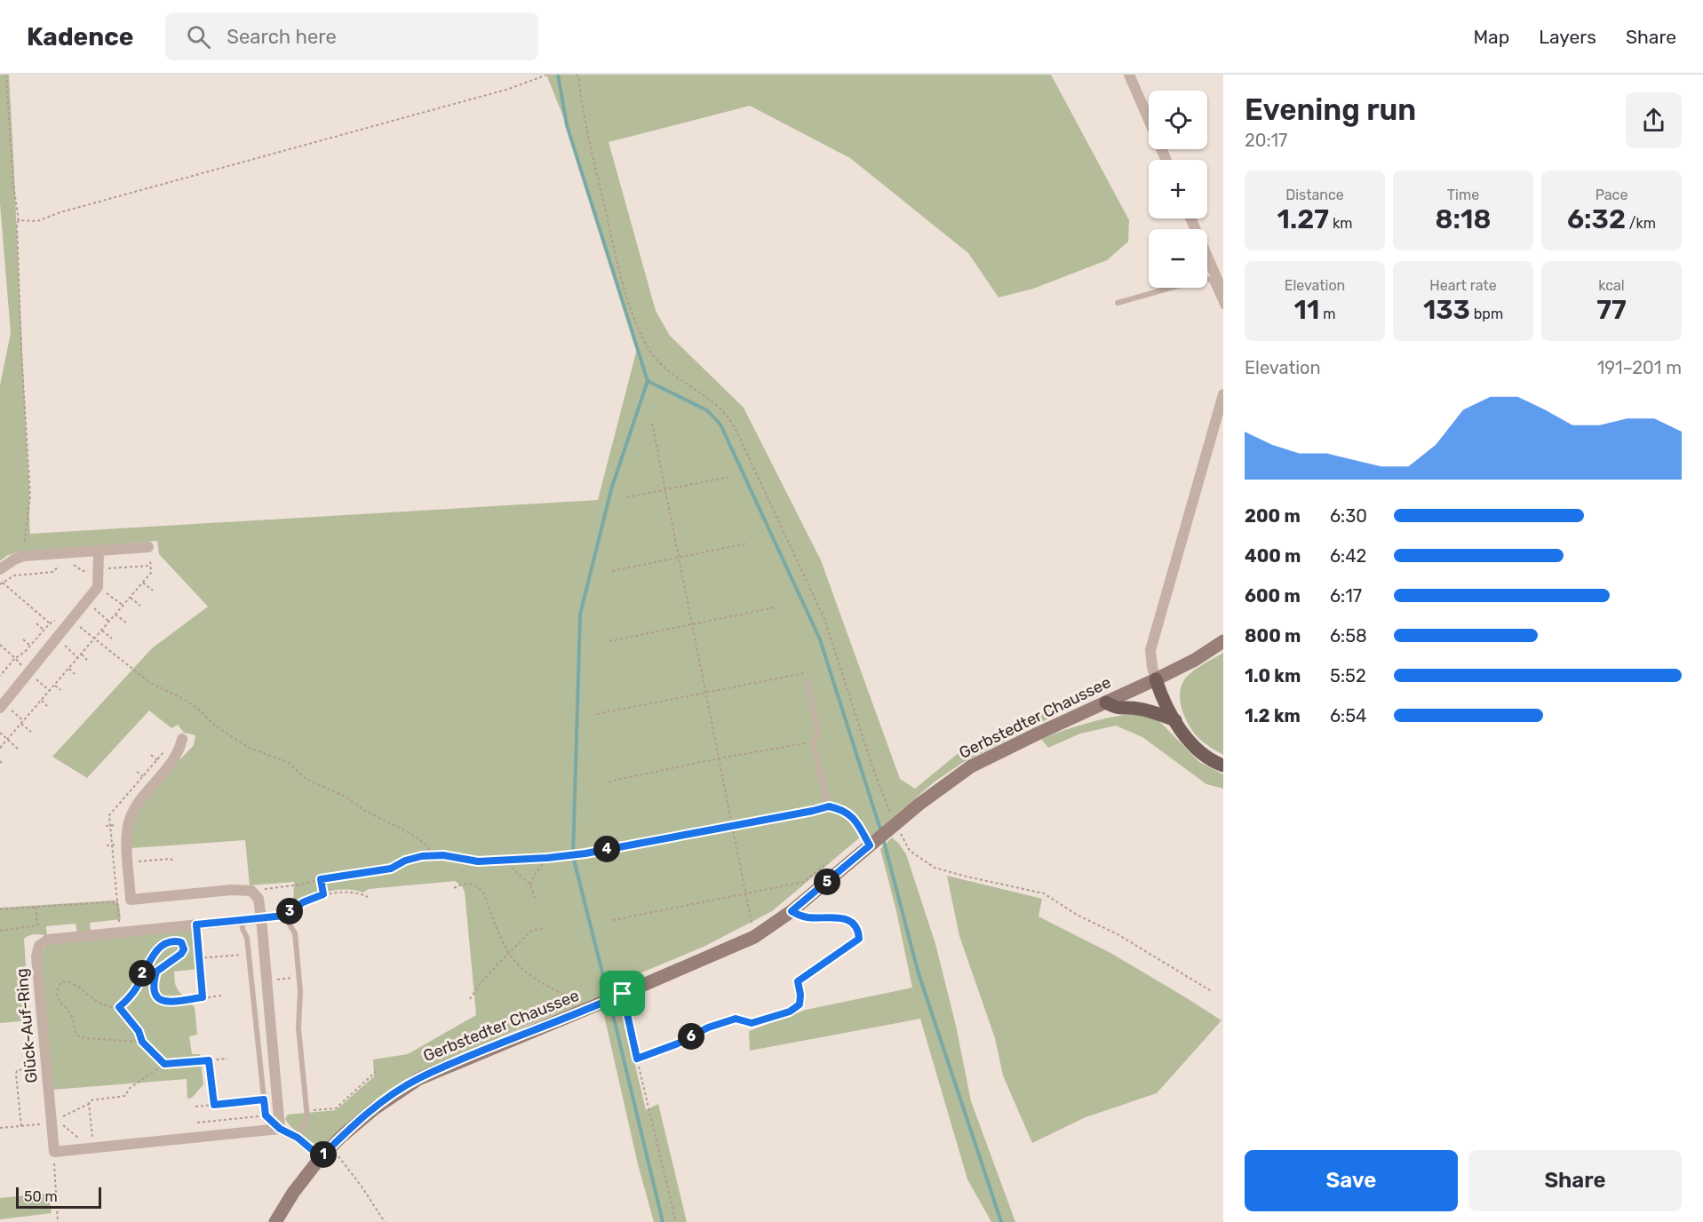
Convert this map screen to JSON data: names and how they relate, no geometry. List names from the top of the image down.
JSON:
{
  "streets": {
    "main road": ["Gerbstedter Chaussee"],
    "street": ["Glück-Auf-Ring"]
  },
  "scale_bar": "50 m",
  "page": {
    "header": "Kadence",
    "search": "Search here",
    "nav": ["Map", "Layers", "Share"],
    "heading": ["Evening run", "20:17"],
    "map_buttons": ["+", "−"],
    "stats": [
      ["Distance", "1.27 km"],
      ["Time", "8:18"],
      ["Pace", "6:32 /km"],
      ["Elevation", "11 m"],
      ["Heart rate", "133 bpm"],
      ["kcal", "77"]
    ],
    "chart": ["Elevation", "191–201 m"],
    "list": [
      {
        "name": "200 m",
        "note": "6:30"
      },
      {
        "name": "400 m",
        "note": "6:42"
      },
      {
        "name": "600 m",
        "note": "6:17"
      },
      {
        "name": "800 m",
        "note": "6:58"
      },
      {
        "name": "1.0 km",
        "note": "5:52"
      },
      {
        "name": "1.2 km",
        "note": "6:54"
      }
    ],
    "pins": [
      "4",
      "5",
      "3",
      "2",
      "6",
      "1"
    ],
    "buttons": ["Save", "Share"],
    "scale": "50 m"
  }
}
